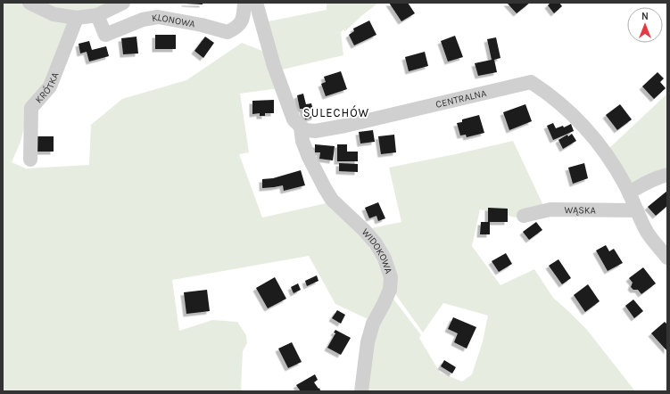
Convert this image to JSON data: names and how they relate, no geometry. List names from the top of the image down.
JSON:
{
  "streets": {
    "street": [
      "KLONOWA",
      "KRÓTKA",
      "CENTRALNA",
      "WĄSKA",
      "WIDOKOWA"
    ]
  },
  "crossings": [
    ["CENTRALNA", "WĄSKA"],
    ["CENTRALNA", "WIDOKOWA"]
  ],
  "districts": ["SULECHÓW"],
  "north": "top"
}
